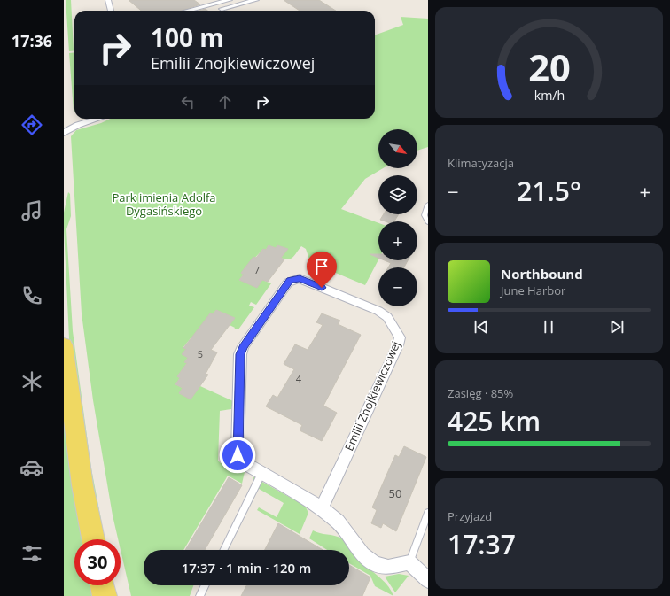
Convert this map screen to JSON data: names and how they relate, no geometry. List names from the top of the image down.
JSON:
{
  "streets": {
    "street": ["Emilii Znojkiewiczowej"]
  },
  "parks": ["Park imienia Adolfa Dygasińskiego"],
  "house_numbers": [
    "7",
    "5",
    "4",
    "50"
  ],
  "north": "bottom right",
  "page": {
    "tabs": "17:36",
    "turn": ["100 m", "Emilii Znojkiewiczowej"],
    "tile": [
      "Klimatyzacja",
      ["Zasięg · 85%", "425 km"],
      ["Przyjazd", "17:37"]
    ],
    "map_buttons": ["+", "−"],
    "heat": ["−", "21.5°", "+"],
    "song": ["Northbound", "June Harbor"],
    "limit": "30",
    "trip": "17:37 · 1 min · 120 m",
    "gauge": ["20", "km/h"]
  }
}
